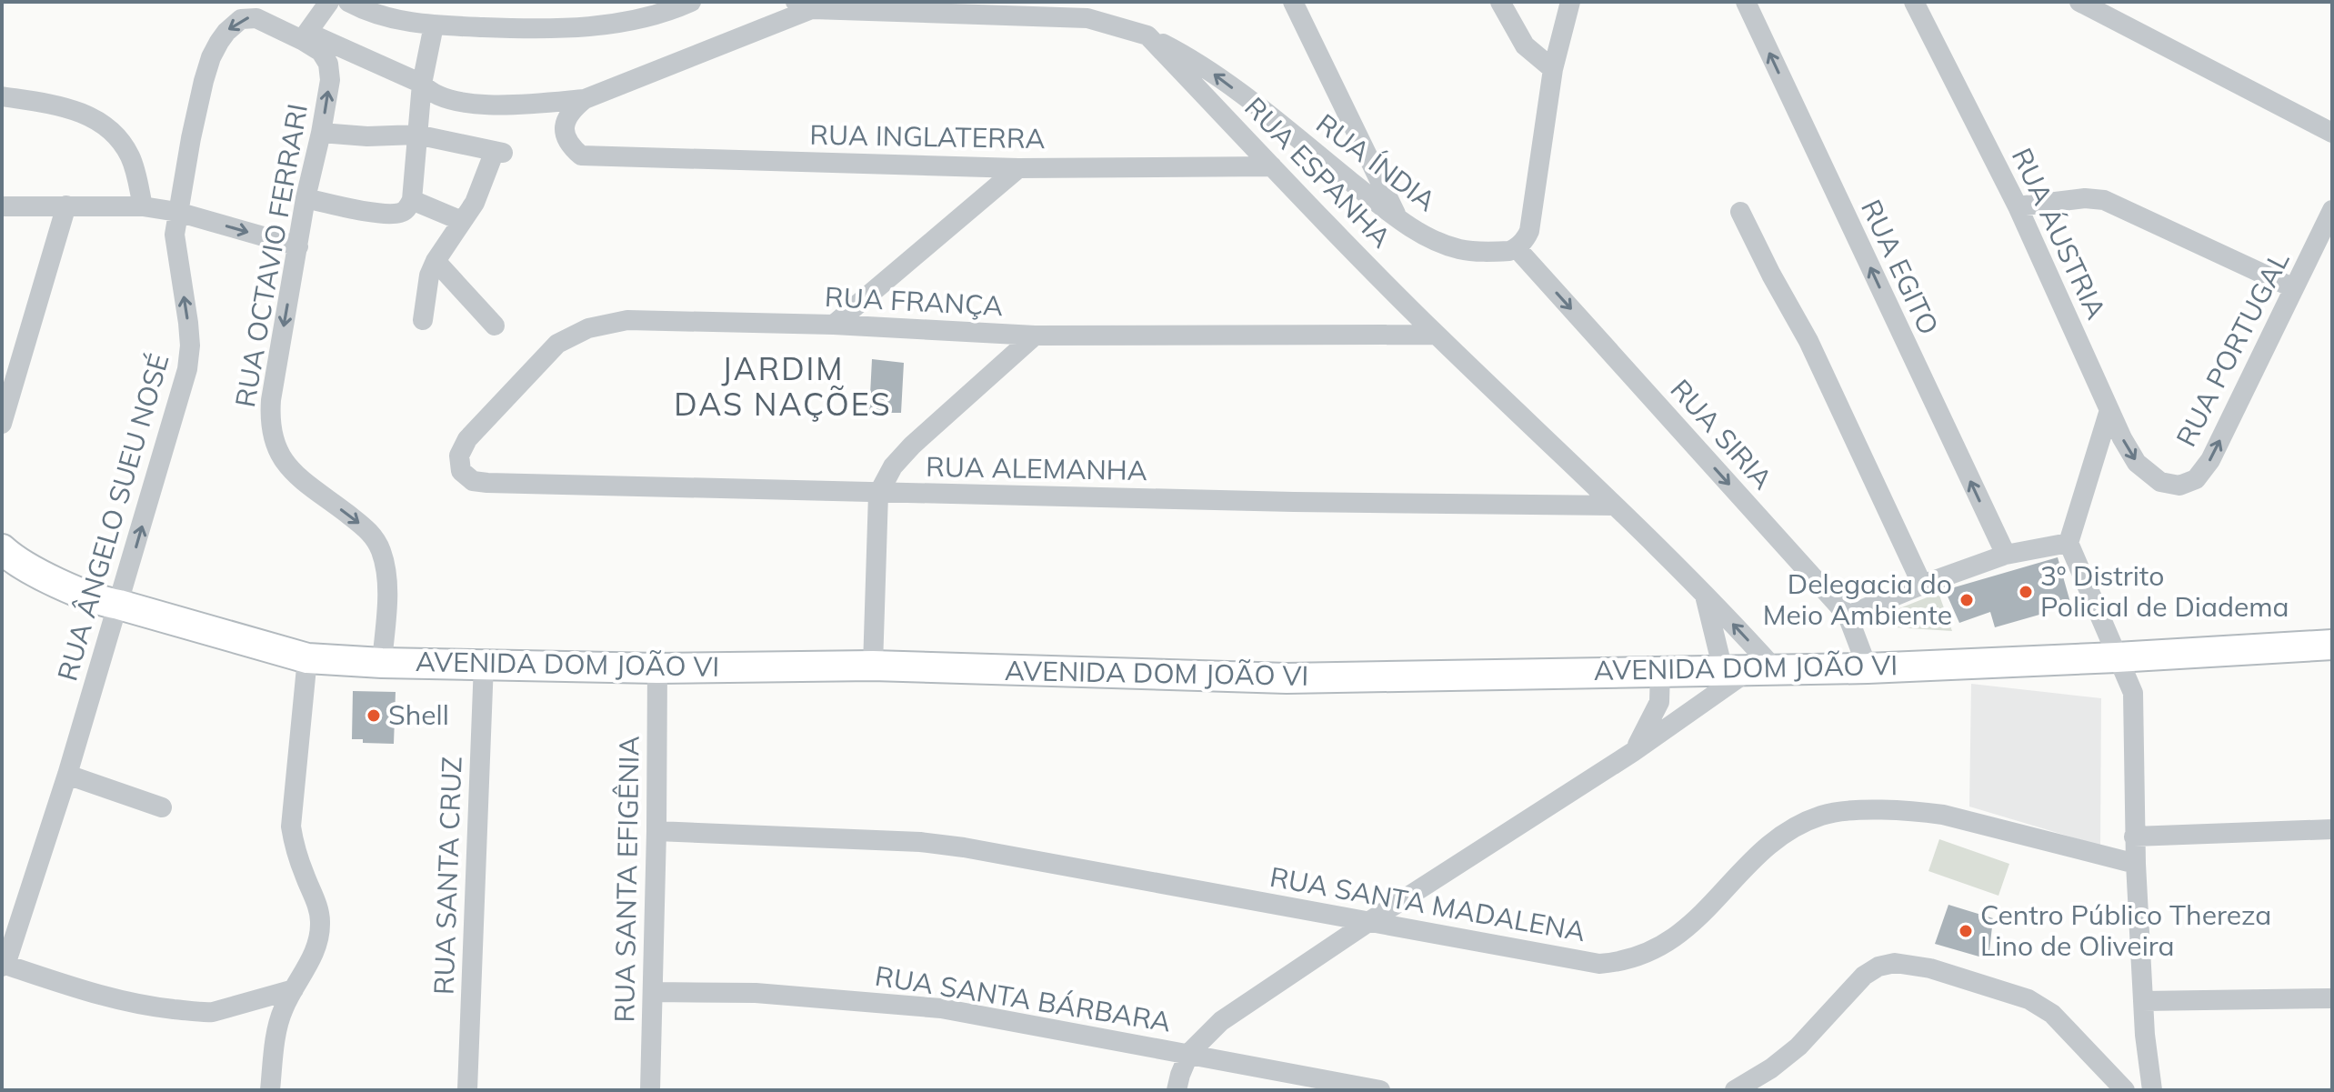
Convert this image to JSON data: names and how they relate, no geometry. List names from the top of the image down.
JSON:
{
  "streets": {
    "street": [
      "RUA INGLATERRA",
      "RUA ÍNDIA",
      "RUA ESPANHA",
      "RUA ÁUSTRIA",
      "RUA OCTAVIO FERRARI",
      "RUA EGITO",
      "RUA FRANÇA",
      "RUA PORTUGAL",
      "RUA SIRIA",
      "RUA ALEMANHA",
      "RUA ÂNGELO SUEU NOSÉ",
      "AVENIDA DOM JOÃO VI",
      "RUA SANTA CRUZ",
      "RUA SANTA EFIGÊNIA",
      "RUA SANTA MADALENA",
      "RUA SANTA BÁRBARA"
    ]
  },
  "crossings": [
    ["RUA INGLATERRA", "RUA ESPANHA"],
    ["RUA ÍNDIA", "RUA ESPANHA"],
    ["RUA ÍNDIA", "RUA SIRIA"],
    ["RUA ESPANHA", "RUA FRANÇA"],
    ["RUA ESPANHA", "RUA ALEMANHA"],
    ["RUA ESPANHA", "AVENIDA DOM JOÃO VI"],
    ["RUA ÁUSTRIA", "RUA PORTUGAL"],
    ["RUA OCTAVIO FERRARI", "RUA ÂNGELO SUEU NOSÉ"],
    ["RUA OCTAVIO FERRARI", "AVENIDA DOM JOÃO VI"],
    ["RUA FRANÇA", "RUA ALEMANHA"],
    ["RUA SIRIA", "AVENIDA DOM JOÃO VI"],
    ["RUA ÂNGELO SUEU NOSÉ", "AVENIDA DOM JOÃO VI"],
    ["AVENIDA DOM JOÃO VI", "RUA SANTA CRUZ"],
    ["AVENIDA DOM JOÃO VI", "RUA SANTA EFIGÊNIA"],
    ["RUA SANTA EFIGÊNIA", "RUA SANTA MADALENA"],
    ["RUA SANTA EFIGÊNIA", "RUA SANTA BÁRBARA"]
  ],
  "one_way": ["RUA ÍNDIA", "RUA PORTUGAL"],
  "districts": ["JARDIM DAS NAÇÕES"],
  "places": [
    "3º Distrito Policial de Diadema",
    "Delegacia do Meio Ambiente",
    "Shell",
    "Centro Público Thereza Lino de Oliveira"
  ]
}
